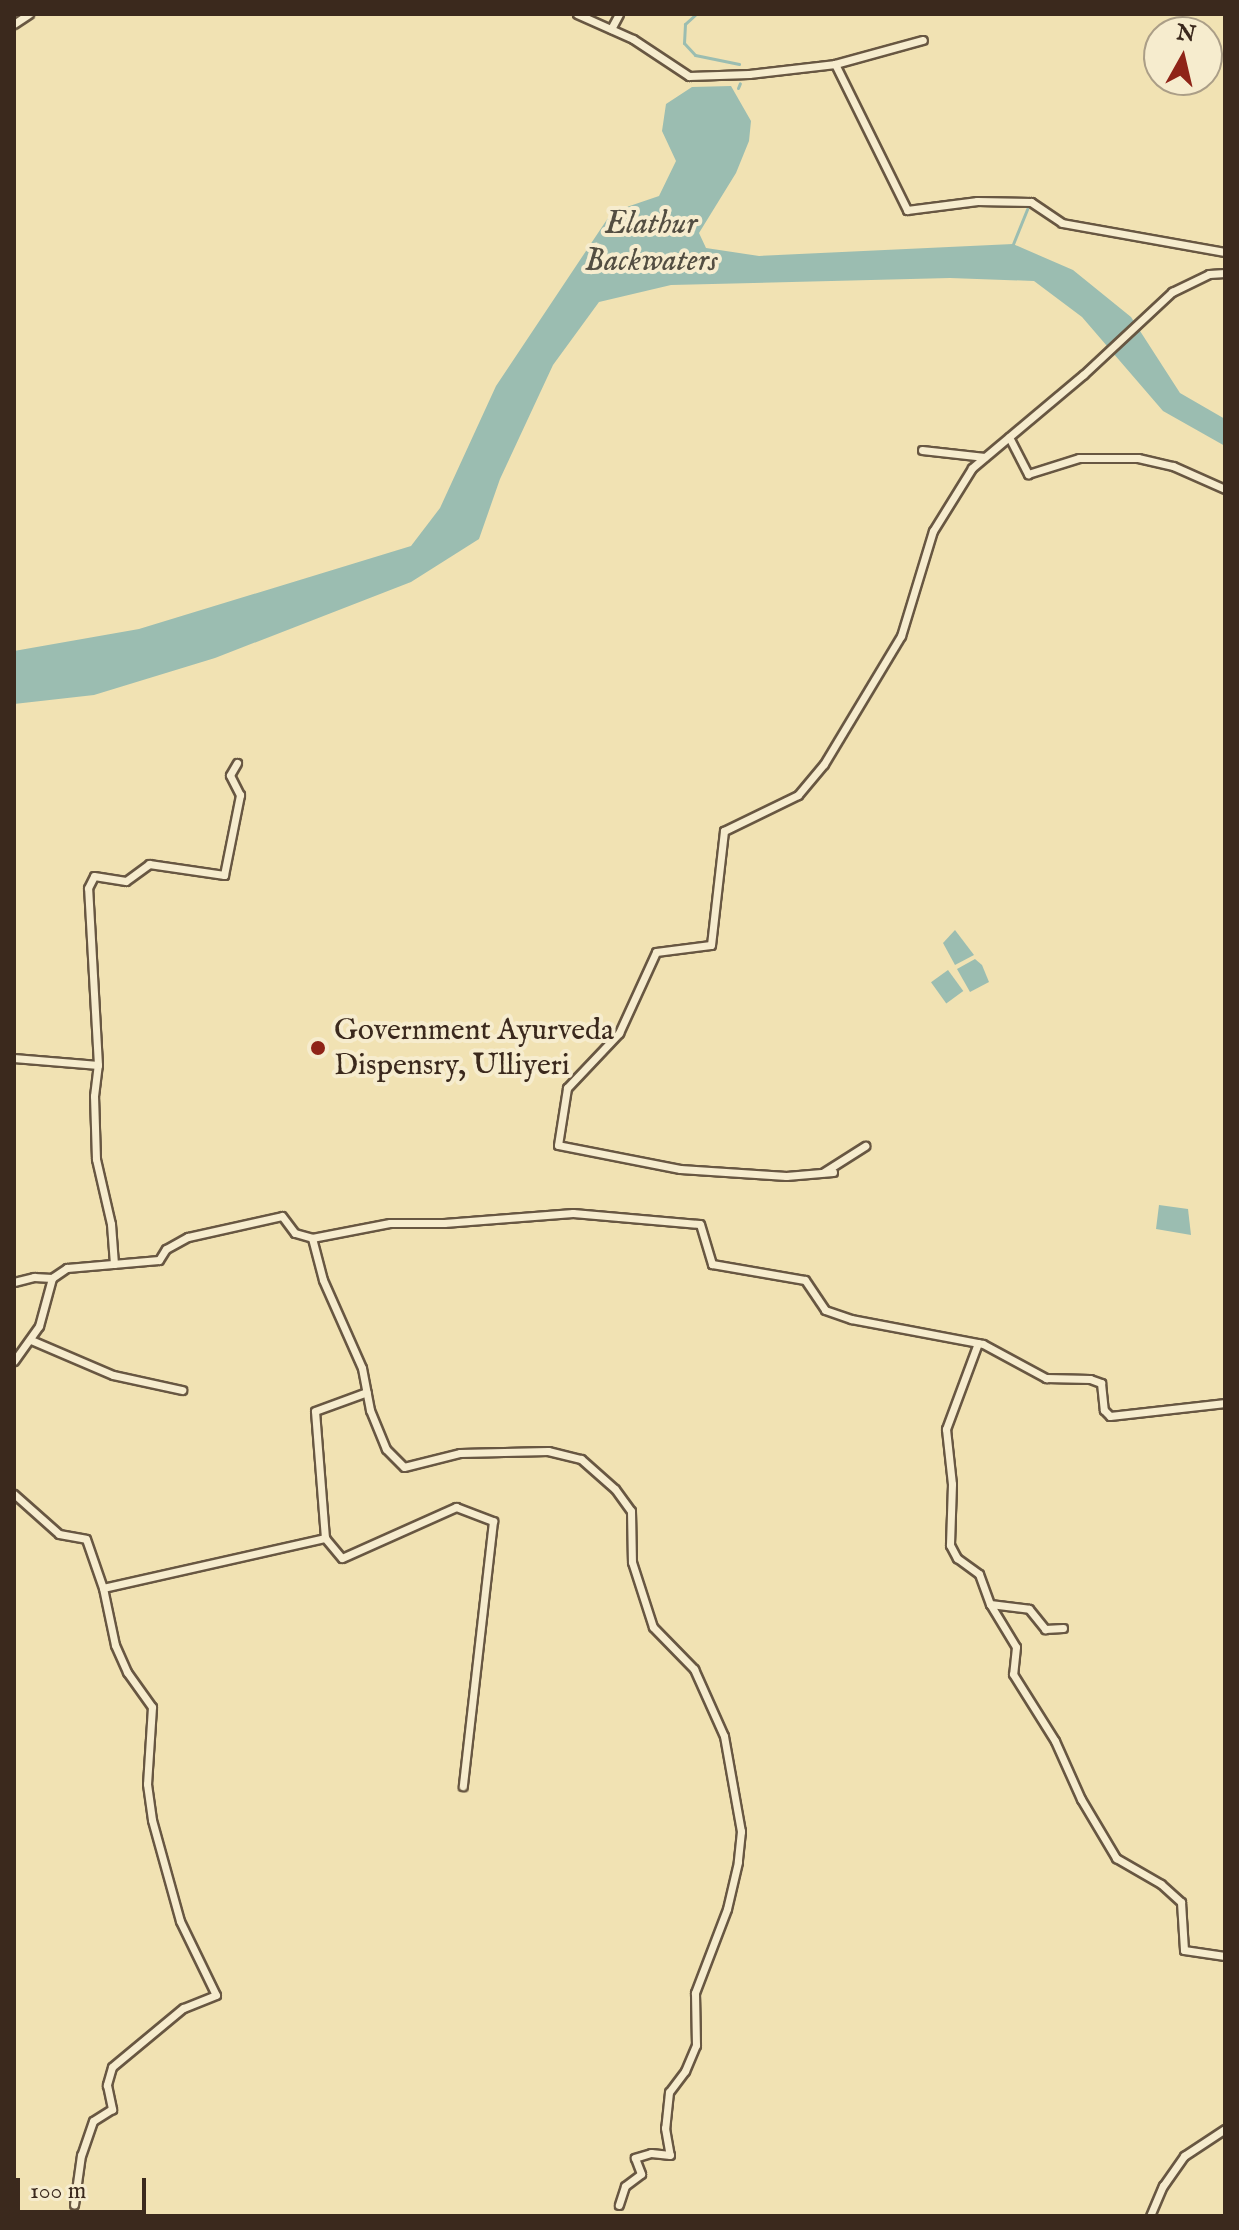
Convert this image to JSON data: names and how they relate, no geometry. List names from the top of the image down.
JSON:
{
  "water": ["Elathur Backwaters"],
  "places": ["Government Ayurveda Dispensry, Ulliyeri"],
  "scale_bar": "100 m",
  "north": "top"
}
